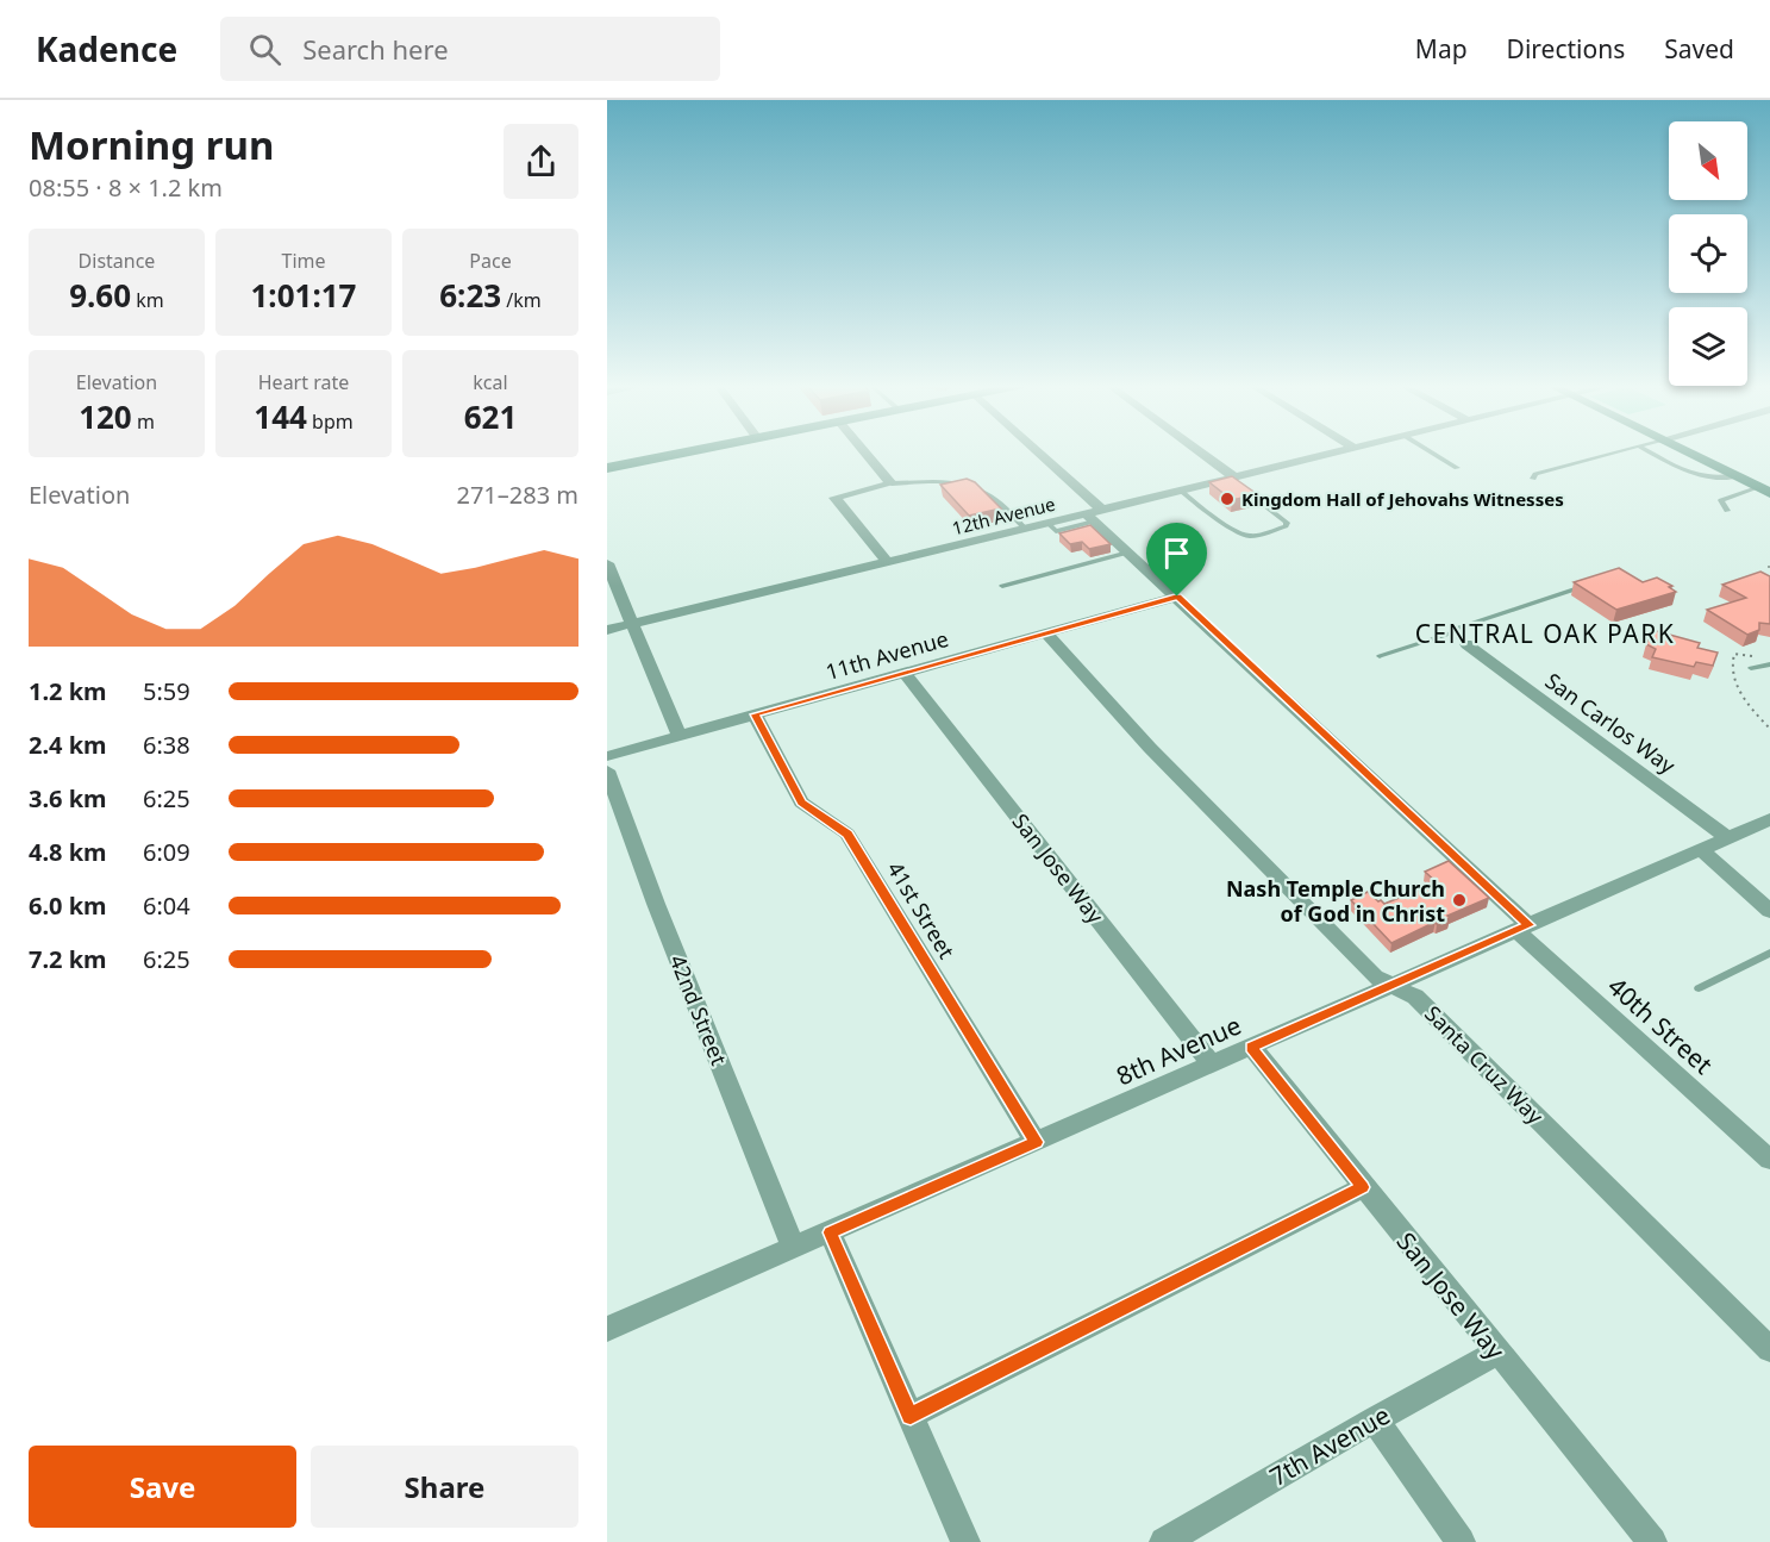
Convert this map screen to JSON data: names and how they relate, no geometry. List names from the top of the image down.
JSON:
{
  "streets": {
    "street": [
      "12th Avenue",
      "11th Avenue",
      "San Carlos Way",
      "San Jose Way",
      "41st Street",
      "42nd Street",
      "40th Street",
      "8th Avenue",
      "Santa Cruz Way",
      "7th Avenue"
    ]
  },
  "crossings": [
    ["12th Avenue", "40th Street"],
    ["11th Avenue", "San Jose Way"],
    ["11th Avenue", "41st Street"],
    ["11th Avenue", "40th Street"],
    ["11th Avenue", "Santa Cruz Way"],
    ["San Carlos Way", "8th Avenue"],
    ["San Jose Way", "8th Avenue"],
    ["San Jose Way", "7th Avenue"],
    ["41st Street", "8th Avenue"],
    ["42nd Street", "8th Avenue"],
    ["40th Street", "8th Avenue"],
    ["8th Avenue", "Santa Cruz Way"]
  ],
  "districts": ["CENTRAL OAK PARK"],
  "places": ["Kingdom Hall of Jehovahs Witnesses", "Nash Temple Church of God in Christ"],
  "north": "bottom right",
  "page": {
    "header": "Kadence",
    "search": "Search here",
    "nav": ["Map", "Directions", "Saved"],
    "heading": ["Morning run", "08:55 · 8 × 1.2 km"],
    "stats": [
      ["Distance", "9.60 km"],
      ["Time", "1:01:17"],
      ["Pace", "6:23 /km"],
      ["Elevation", "120 m"],
      ["Heart rate", "144 bpm"],
      ["kcal", "621"]
    ],
    "chart": ["Elevation", "271–283 m"],
    "list": [
      {
        "name": "1.2 km",
        "note": "5:59"
      },
      {
        "name": "2.4 km",
        "note": "6:38"
      },
      {
        "name": "3.6 km",
        "note": "6:25"
      },
      {
        "name": "4.8 km",
        "note": "6:09"
      },
      {
        "name": "6.0 km",
        "note": "6:04"
      },
      {
        "name": "7.2 km",
        "note": "6:25"
      }
    ],
    "buttons": ["Save", "Share"]
  }
}
